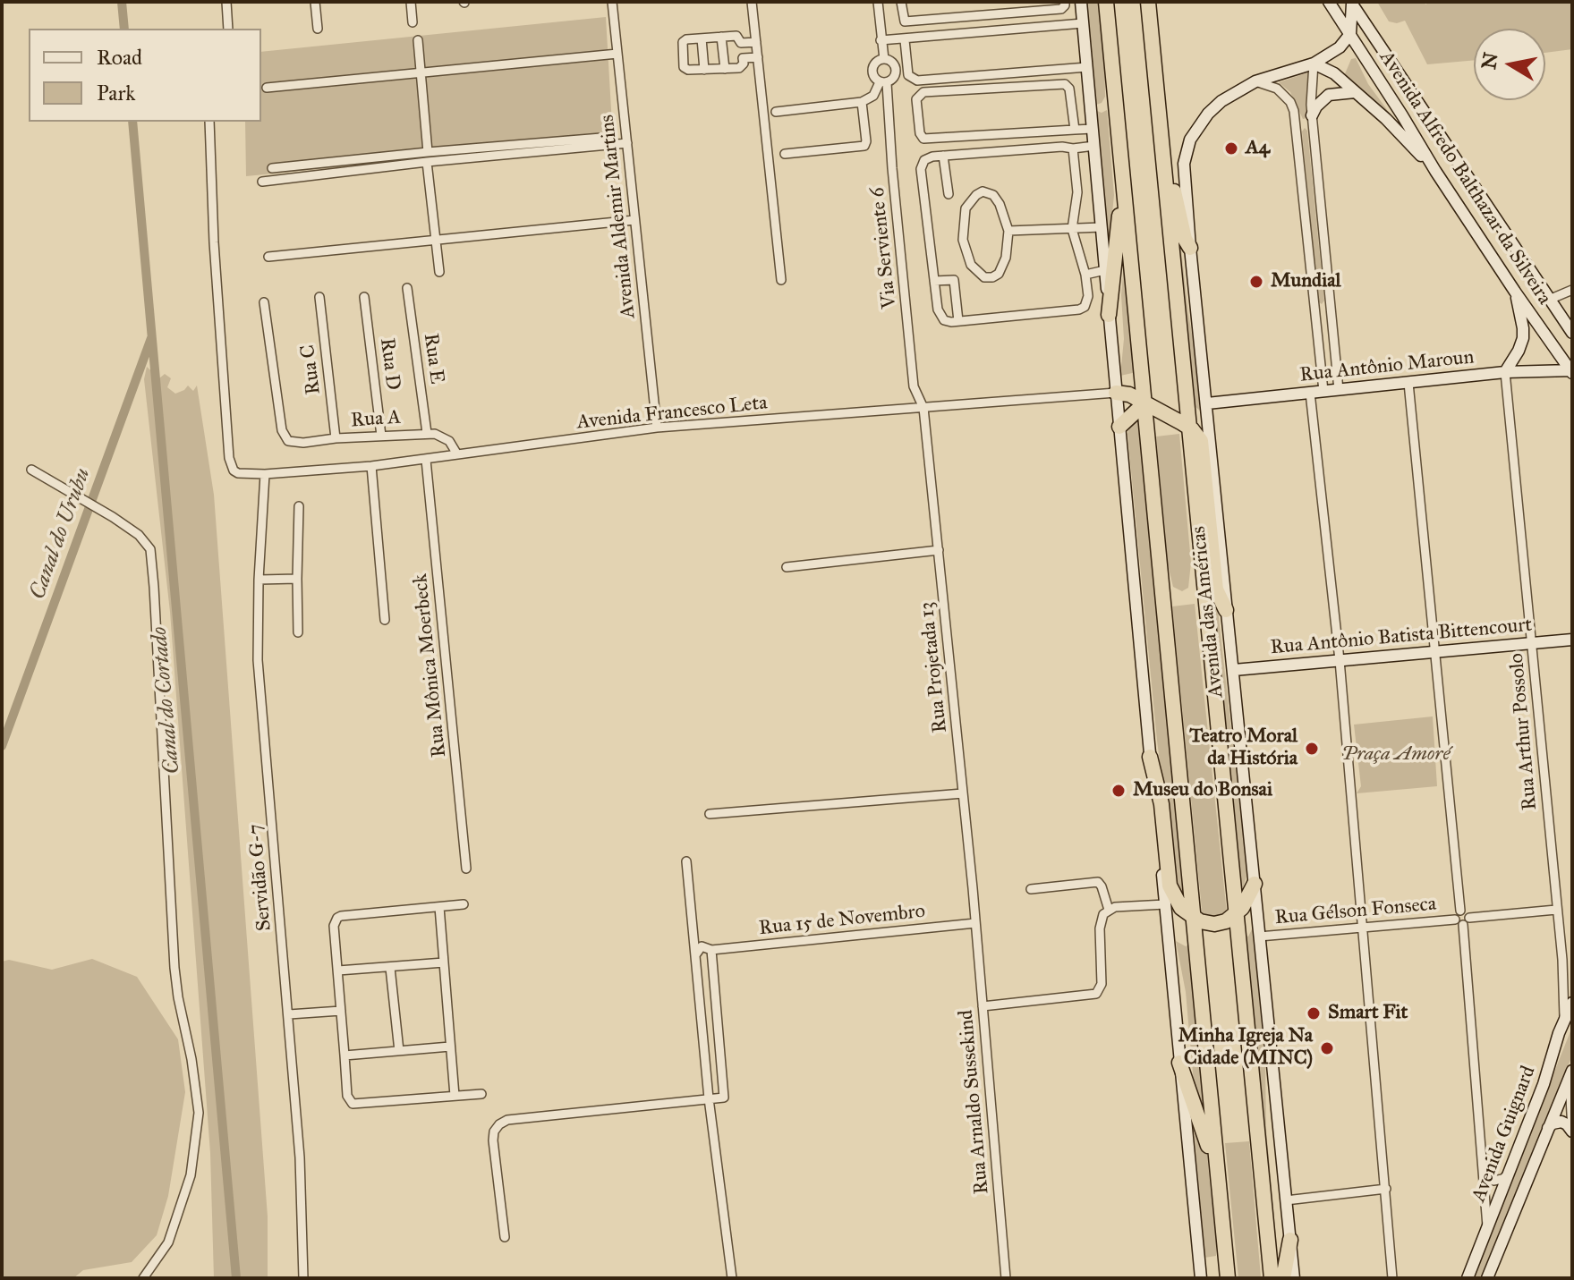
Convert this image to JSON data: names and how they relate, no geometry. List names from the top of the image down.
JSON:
{
  "streets": {
    "highway": ["Avenida das Américas"],
    "main road": [
      "Avenida Alfredo Balthazar da Silveira",
      "Rua Antônio Maroun",
      "Rua Antônio Batista Bittencourt",
      "Avenida Guignard"
    ],
    "street": [
      "Avenida Aldemir Martins",
      "Via Serviente 6",
      "Rua E",
      "Rua D",
      "Rua C",
      "Avenida Francesco Leta",
      "Rua A",
      "Rua Mônica Moerbeck",
      "Rua Projetada 13",
      "Rua Arthur Possolo",
      "Servidão G-7",
      "Rua Gélson Fonseca",
      "Rua 15 de Novembro",
      "Rua Arnaldo Sussekind"
    ]
  },
  "crossings": [
    ["Avenida Alfredo Balthazar da Silveira", "Rua Antônio Maroun"],
    ["Avenida Alfredo Balthazar da Silveira", "Avenida das Américas"],
    ["Avenida Aldemir Martins", "Avenida Francesco Leta"],
    ["Via Serviente 6", "Avenida Francesco Leta"],
    ["Via Serviente 6", "Rua Projetada 13"],
    ["Rua E", "Rua A"],
    ["Rua D", "Rua A"],
    ["Rua Antônio Maroun", "Avenida das Américas"],
    ["Rua Antônio Maroun", "Rua Arthur Possolo"],
    ["Rua C", "Rua A"],
    ["Avenida Francesco Leta", "Rua A"],
    ["Avenida Francesco Leta", "Rua Mônica Moerbeck"],
    ["Avenida Francesco Leta", "Rua Projetada 13"],
    ["Avenida Francesco Leta", "Servidão G-7"],
    ["Avenida das Américas", "Rua Antônio Batista Bittencourt"],
    ["Avenida das Américas", "Rua Gélson Fonseca"],
    ["Rua Antônio Batista Bittencourt", "Rua Arthur Possolo"],
    ["Rua Projetada 13", "Rua 15 de Novembro"],
    ["Rua Projetada 13", "Rua Arnaldo Sussekind"],
    ["Rua Arthur Possolo", "Avenida Guignard"],
    ["Rua 15 de Novembro", "Rua Arnaldo Sussekind"]
  ],
  "water": ["Canal do Urubu", "Canal do Cortado"],
  "parks": ["Praça Amoré"],
  "places": [
    "A4",
    "Mundial",
    "Teatro Moral da História",
    "Museu do Bonsai",
    "Smart Fit",
    "Minha Igreja Na Cidade (MINC)"
  ],
  "legend": ["Road", "Park"],
  "north": "left"
}
